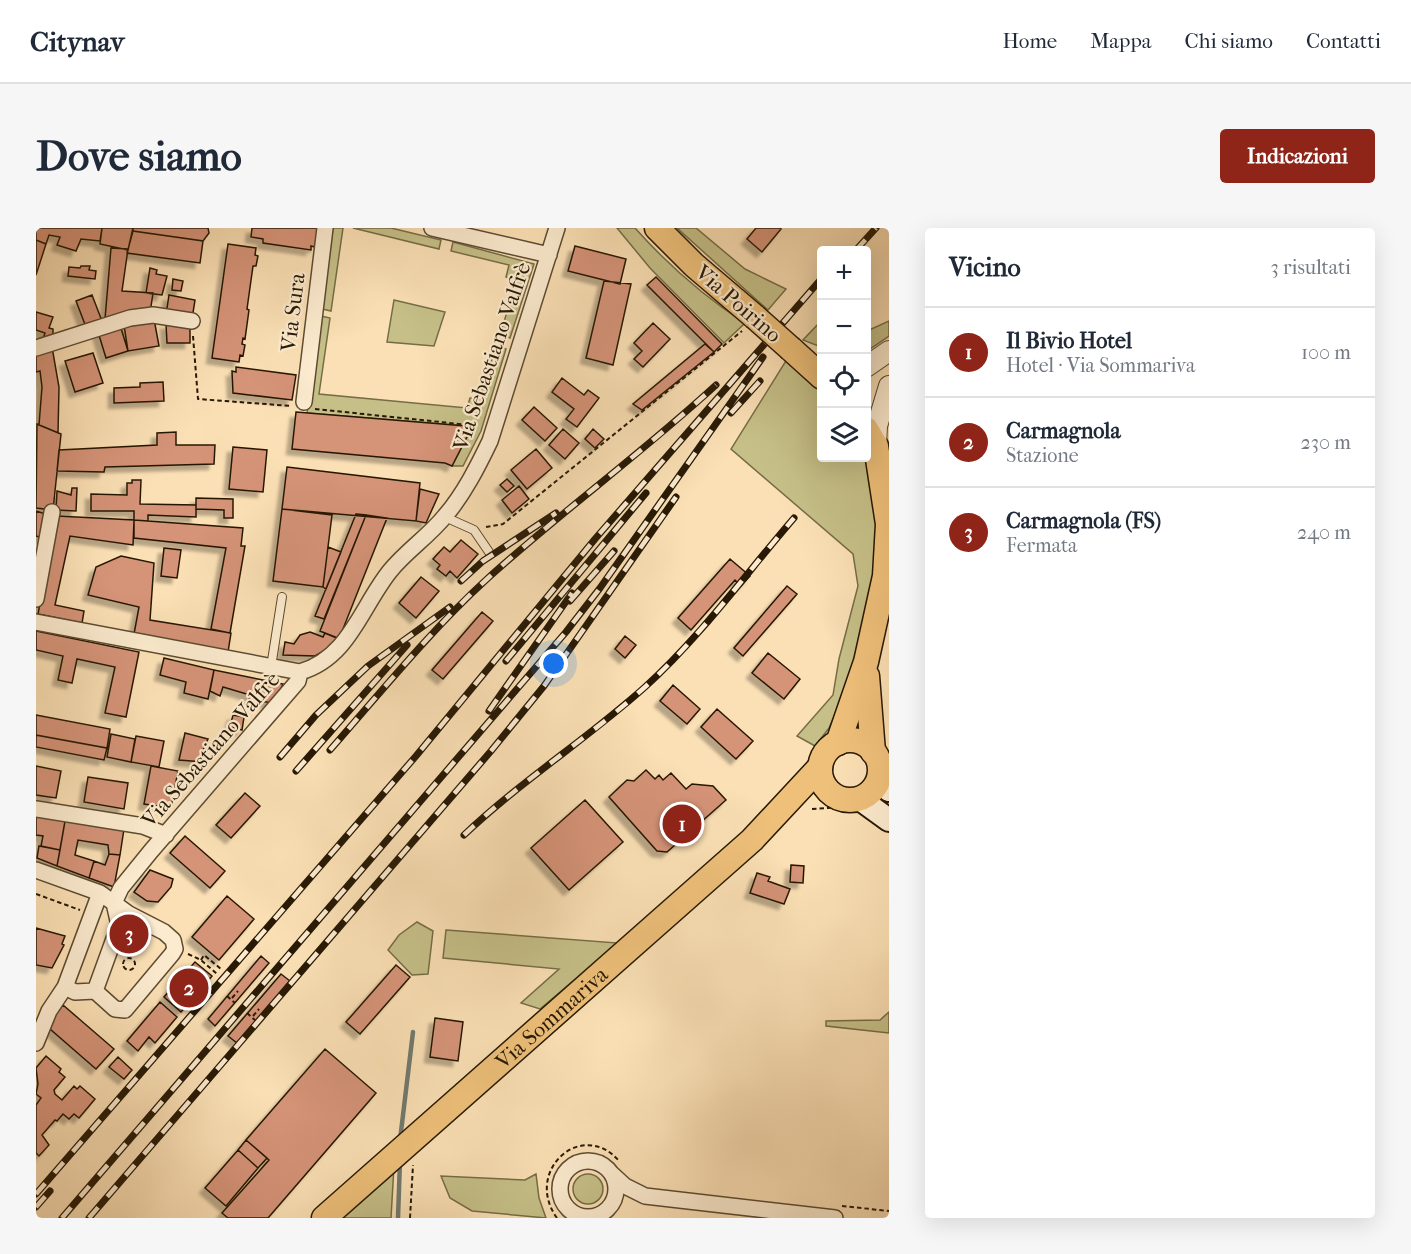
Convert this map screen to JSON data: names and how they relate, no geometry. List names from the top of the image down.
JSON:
{
  "streets": {
    "main road": ["Via Poirino", "Via Sommariva"],
    "street": ["Via Sura", "Via Sebastiano Valfrè"]
  },
  "page": {
    "header": "Citynav",
    "nav": [
      "Home",
      "Mappa",
      "Chi siamo",
      "Contatti"
    ],
    "buttons": "Indicazioni",
    "title": "Dove siamo",
    "heading": ["Vicino", "3 risultati"],
    "map_buttons": ["+", "−"],
    "list": [
      {
        "mark": "1",
        "name": "Il Bivio Hotel",
        "note": "Hotel · Via Sommariva",
        "value": "100 m"
      },
      {
        "mark": "2",
        "name": "Carmagnola",
        "note": "Stazione",
        "value": "230 m"
      },
      {
        "mark": "3",
        "name": "Carmagnola (FS)",
        "note": "Fermata",
        "value": "240 m"
      }
    ],
    "pins": ["1", "3", "2"]
  }
}
